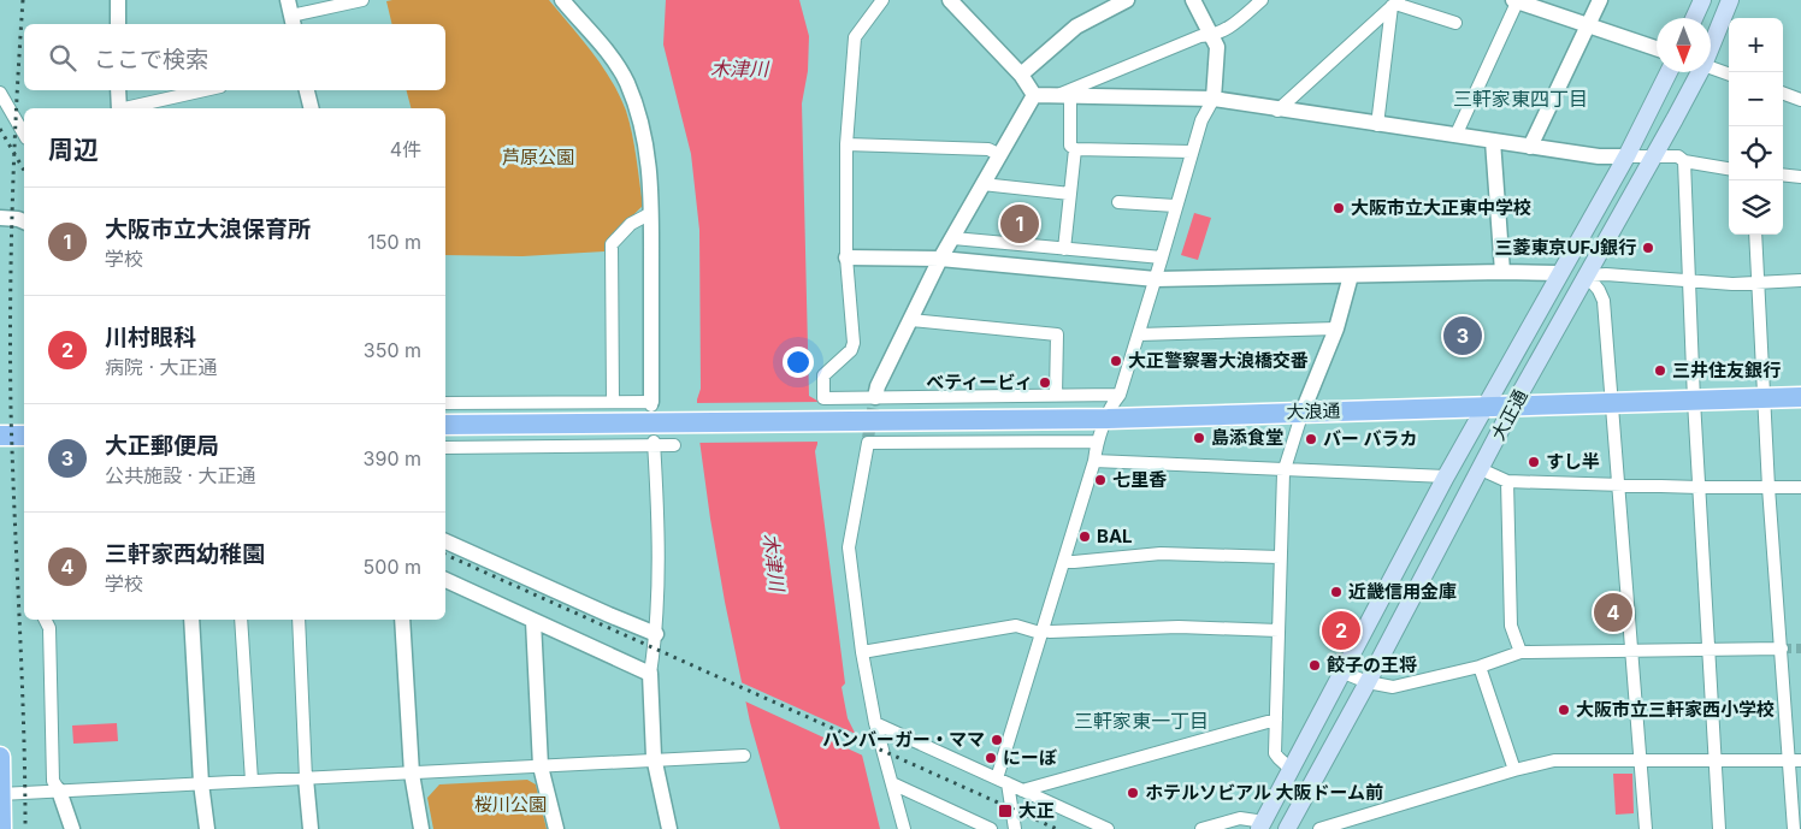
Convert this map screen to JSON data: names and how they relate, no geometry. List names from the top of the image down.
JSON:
{
  "streets": {
    "main road": ["大浪通", "大正通"]
  },
  "crossings": [
    ["大浪通", "大正通"]
  ],
  "districts": ["三軒家東四丁目", "三軒家東一丁目"],
  "water": ["木津川"],
  "parks": ["芦原公園", "桜川公園"],
  "places": {
    "other": [
      "大阪市立大正東中学校",
      "三菱東京UFJ銀行",
      "大正警察署大浪橋交番",
      "三井住友銀行",
      "べティービィ",
      "島添食堂",
      "バー バラカ",
      "すし半",
      "七里香",
      "BAL",
      "近畿信用金庫",
      "餃子の王将",
      "大阪市立三軒家西小学校",
      "ハンバーガー・ママ",
      "にーぼ",
      "ホテルソビアル 大阪ドーム前"
    ],
    "transit": ["大正"]
  },
  "north": "bottom",
  "page": {
    "map_buttons": ["+", "−"],
    "search": "ここで検索",
    "heading": ["周辺", "4件"],
    "list": [
      {
        "mark": "1",
        "name": "大阪市立大浪保育所",
        "note": "学校",
        "value": "150 m"
      },
      {
        "mark": "2",
        "name": "川村眼科",
        "note": "病院 · 大正通",
        "value": "350 m"
      },
      {
        "mark": "3",
        "name": "大正郵便局",
        "note": "公共施設 · 大正通",
        "value": "390 m"
      },
      {
        "mark": "4",
        "name": "三軒家西幼稚園",
        "note": "学校",
        "value": "500 m"
      }
    ],
    "pins": [
      "1",
      "3",
      "4",
      "2"
    ]
  }
}
